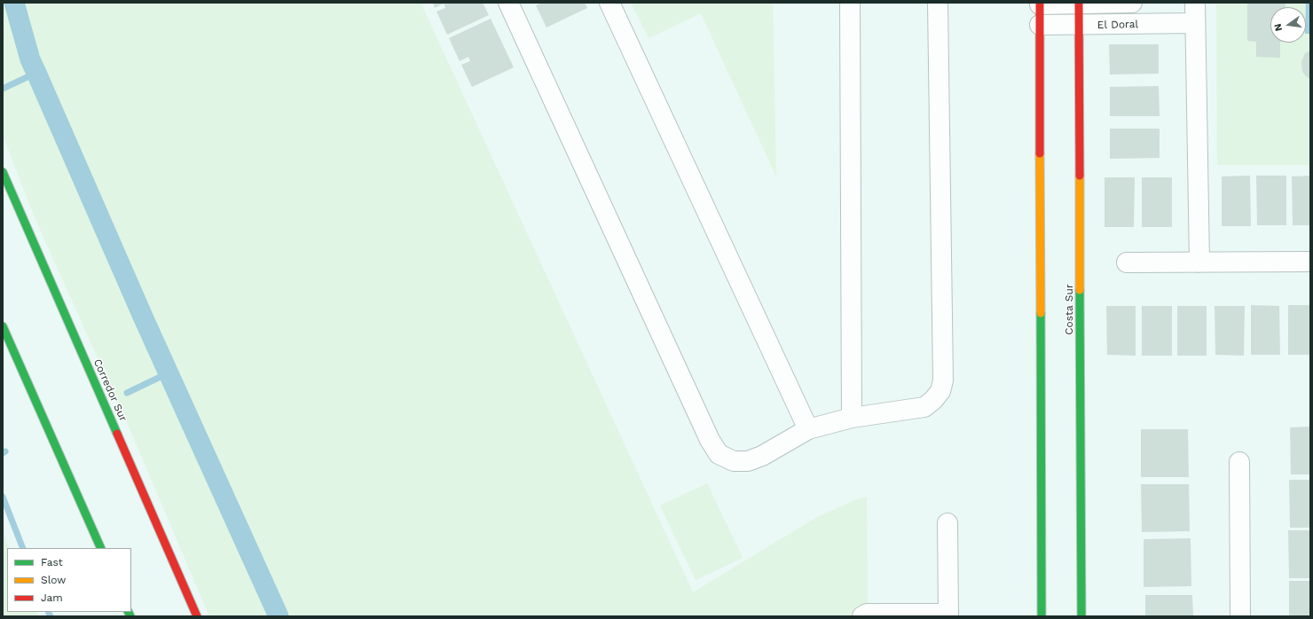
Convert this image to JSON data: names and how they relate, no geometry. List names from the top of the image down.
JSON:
{
  "streets": {
    "main road": ["Costa Sur", "Corredor Sur"],
    "street": ["El Doral"]
  },
  "crossings": [
    ["El Doral", "Costa Sur"]
  ],
  "legend": ["Fast", "Slow", "Jam"],
  "north": "left"
}
